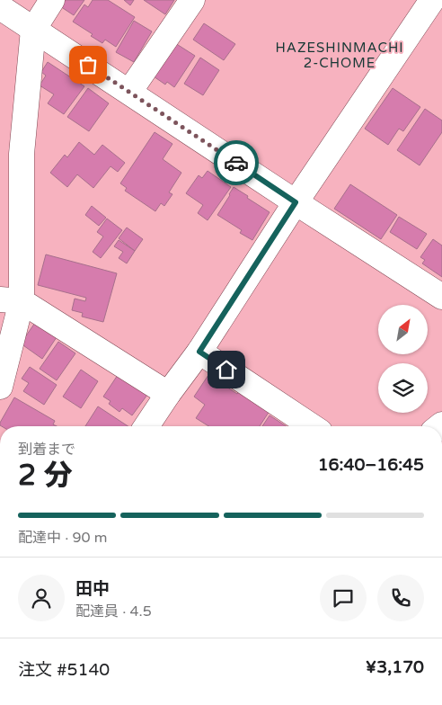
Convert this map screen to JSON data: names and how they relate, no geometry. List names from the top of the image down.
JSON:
{
  "districts": ["HAZESHINMACHI 2-CHOME"],
  "north": "top right",
  "page": {
    "heading": ["2 分", "到着まで", "16:40–16:45"],
    "panel": [
      "田中",
      "配達員 · 4.5",
      "注文 #5140",
      "¥3,170"
    ],
    "bar": "配達中 · 90 m"
  }
}
